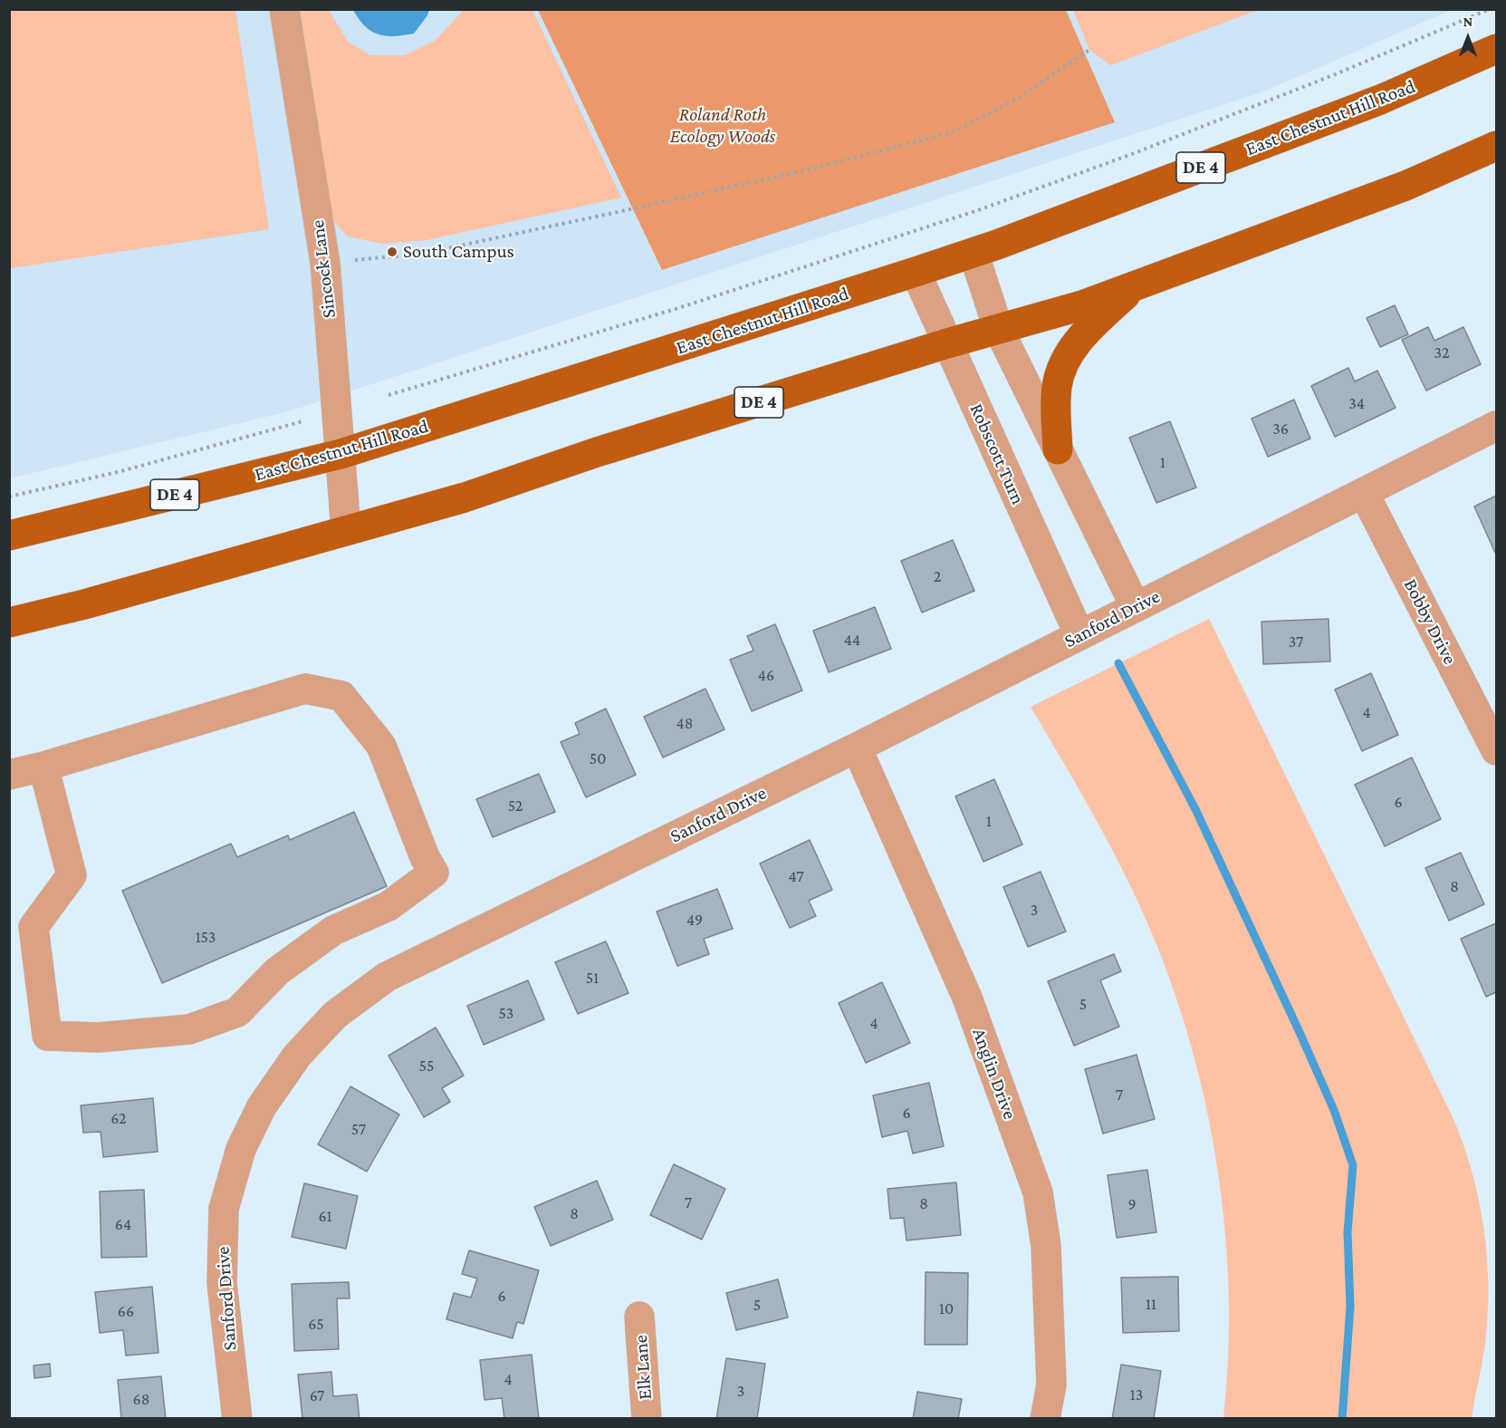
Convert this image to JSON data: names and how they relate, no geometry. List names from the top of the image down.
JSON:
{
  "streets": {
    "main road": ["East Chestnut Hill Road", "DE 4"],
    "street": [
      "Sincock Lane",
      "Robscott Turn",
      "Sanford Drive",
      "Bobby Drive",
      "Anglin Drive",
      "Elk Lane"
    ]
  },
  "crossings": [
    ["East Chestnut Hill Road", "Sincock Lane"],
    ["East Chestnut Hill Road", "Robscott Turn"],
    ["DE 4", "Sincock Lane"],
    ["DE 4", "Robscott Turn"],
    ["Robscott Turn", "Sanford Drive"],
    ["Sanford Drive", "Bobby Drive"],
    ["Sanford Drive", "Anglin Drive"]
  ],
  "parks": ["Roland Roth Ecology Woods"],
  "places": ["South Campus"],
  "house_numbers": [
    "32",
    "34",
    "36",
    "1",
    "2",
    "44",
    "37",
    "46",
    "4",
    "48",
    "50",
    "6",
    "52",
    "1",
    "47",
    "8",
    "3",
    "49",
    "153",
    "51",
    "5",
    "53",
    "4",
    "55",
    "7",
    "6",
    "62",
    "57",
    "7",
    "8",
    "9",
    "8",
    "61",
    "64",
    "6",
    "11",
    "5",
    "10",
    "66",
    "65",
    "4",
    "3",
    "13",
    "67",
    "68"
  ],
  "north": "top"
}
